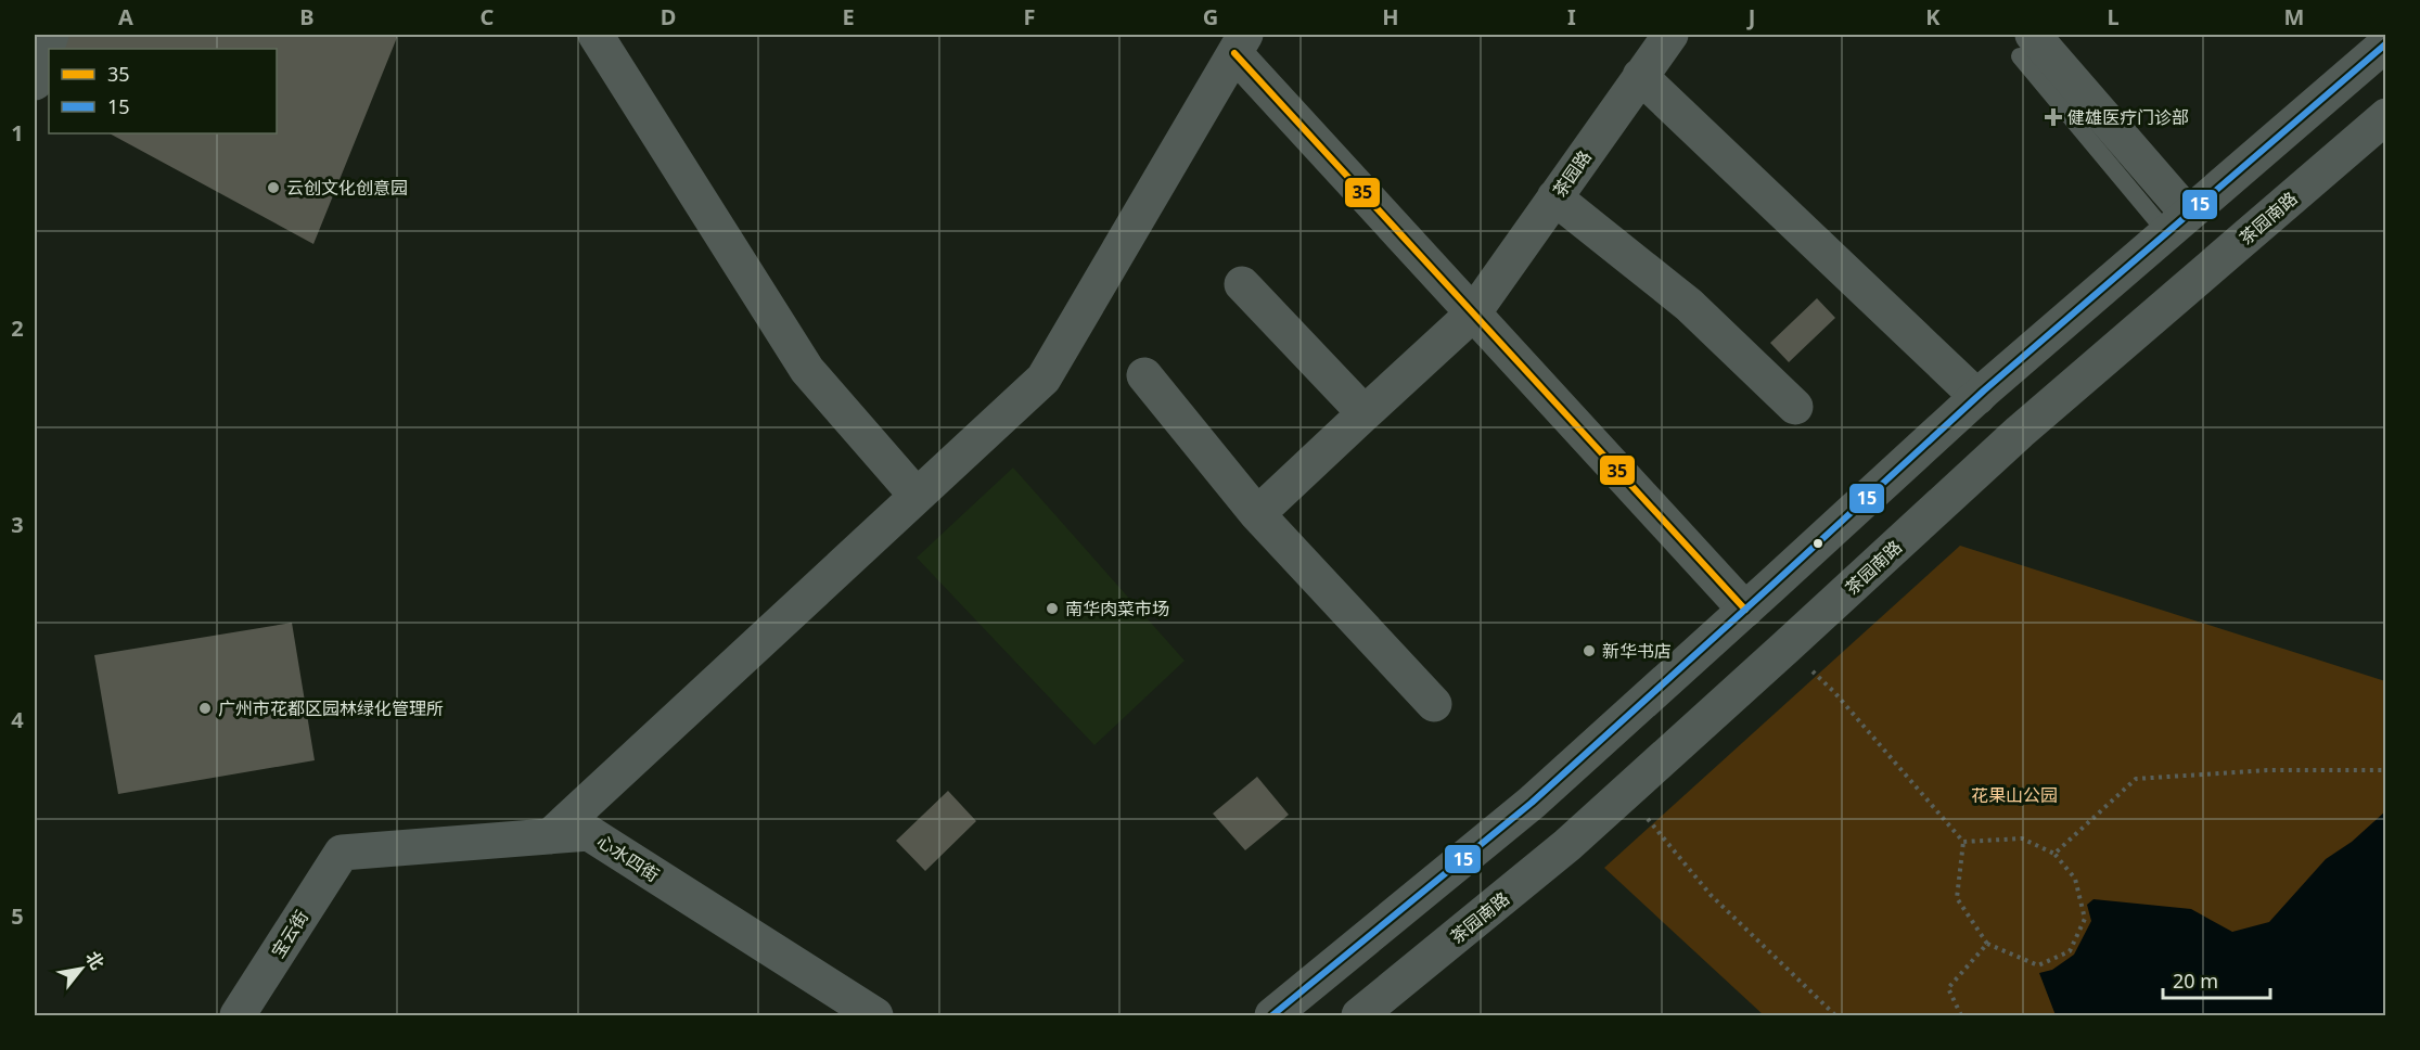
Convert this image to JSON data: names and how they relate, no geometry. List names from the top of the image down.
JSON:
{
  "streets": {
    "street": [
      "茶园路",
      "茶园南路",
      "心水四街",
      "宝云街"
    ]
  },
  "crossings": [
    ["心水四街", "宝云街"]
  ],
  "parks": ["花果山公园"],
  "places": {
    "health": ["健雄医疗门诊部"],
    "other": [
      "云创文化创意园",
      "南华肉菜市场",
      "新华书店",
      "广州市花都区园林绿化管理所"
    ]
  },
  "lines": ["transit line 15", "transit line 35"],
  "legend": ["35", "15"],
  "scale_bar": "20 m",
  "north": "top right",
  "grid": {
    "columns": [
      "A",
      "B",
      "C",
      "D",
      "E",
      "F",
      "G",
      "H",
      "I",
      "J",
      "K",
      "L",
      "M"
    ],
    "rows": [
      "1",
      "2",
      "3",
      "4",
      "5"
    ]
  }
}
